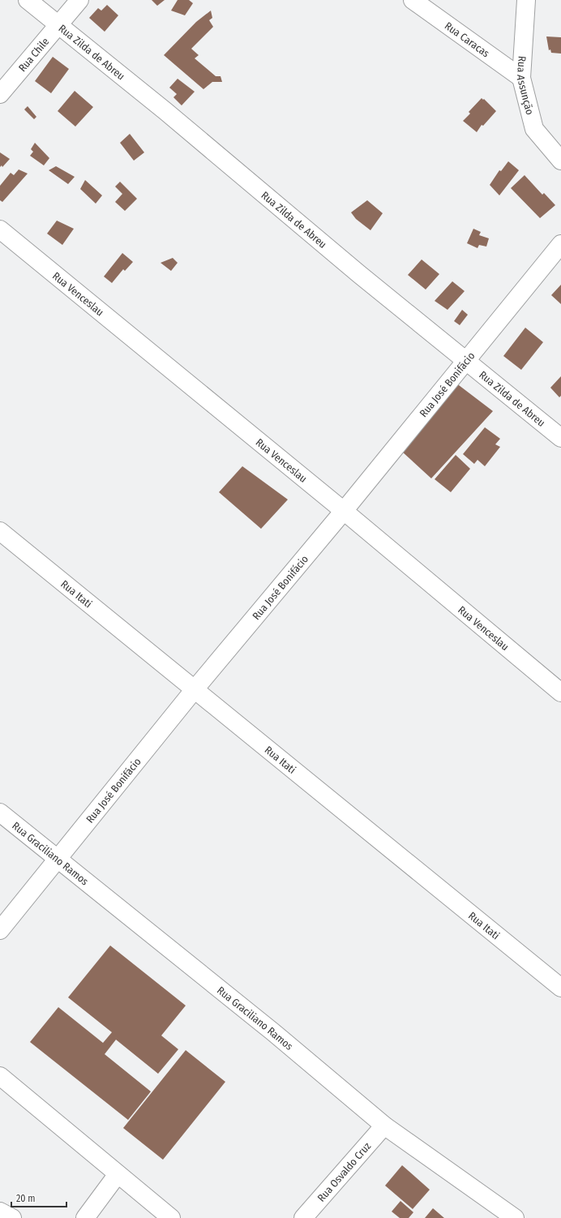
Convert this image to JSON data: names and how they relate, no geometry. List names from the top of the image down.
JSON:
{
  "streets": {
    "street": [
      "Rua Caracas",
      "Rua Zilda de Abreu",
      "Rua Chile",
      "Rua Assunção",
      "Rua Venceslau",
      "Rua José Bonifácio",
      "Rua Itati",
      "Rua Graciliano Ramos",
      "Rua Osvaldo Cruz"
    ]
  },
  "crossings": [
    ["Rua Caracas", "Rua Assunção"],
    ["Rua Zilda de Abreu", "Rua Chile"],
    ["Rua Zilda de Abreu", "Rua José Bonifácio"],
    ["Rua Venceslau", "Rua José Bonifácio"],
    ["Rua José Bonifácio", "Rua Itati"],
    ["Rua José Bonifácio", "Rua Graciliano Ramos"],
    ["Rua Graciliano Ramos", "Rua Osvaldo Cruz"]
  ],
  "scale_bar": "20 m"
}
